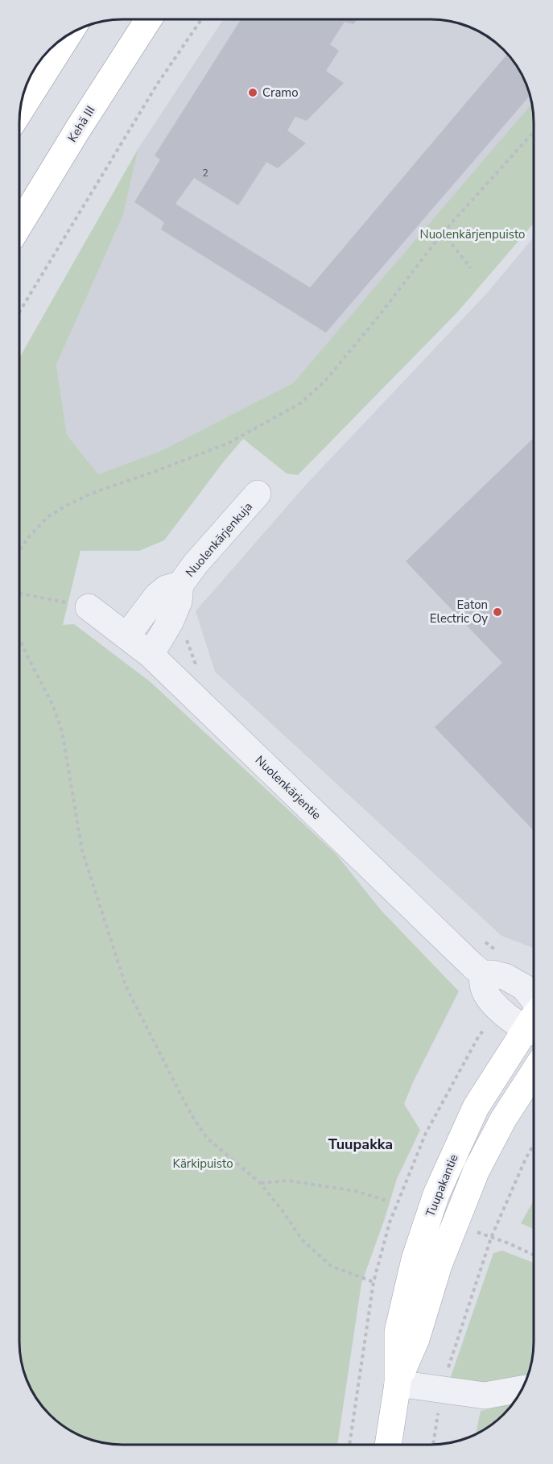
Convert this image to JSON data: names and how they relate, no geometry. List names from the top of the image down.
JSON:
{
  "streets": {
    "main road": ["Kehä III", "Tuupakantie"],
    "street": ["Nuolenkärjenkuja", "Nuolenkärjentie"]
  },
  "crossings": [
    ["Nuolenkärjenkuja", "Nuolenkärjentie"]
  ],
  "districts": ["Tuupakka"],
  "parks": ["Nuolenkärjenpuisto", "Kärkipuisto"],
  "places": ["Cramo", "Eaton Electric Oy"],
  "house_numbers": ["2"]
}
